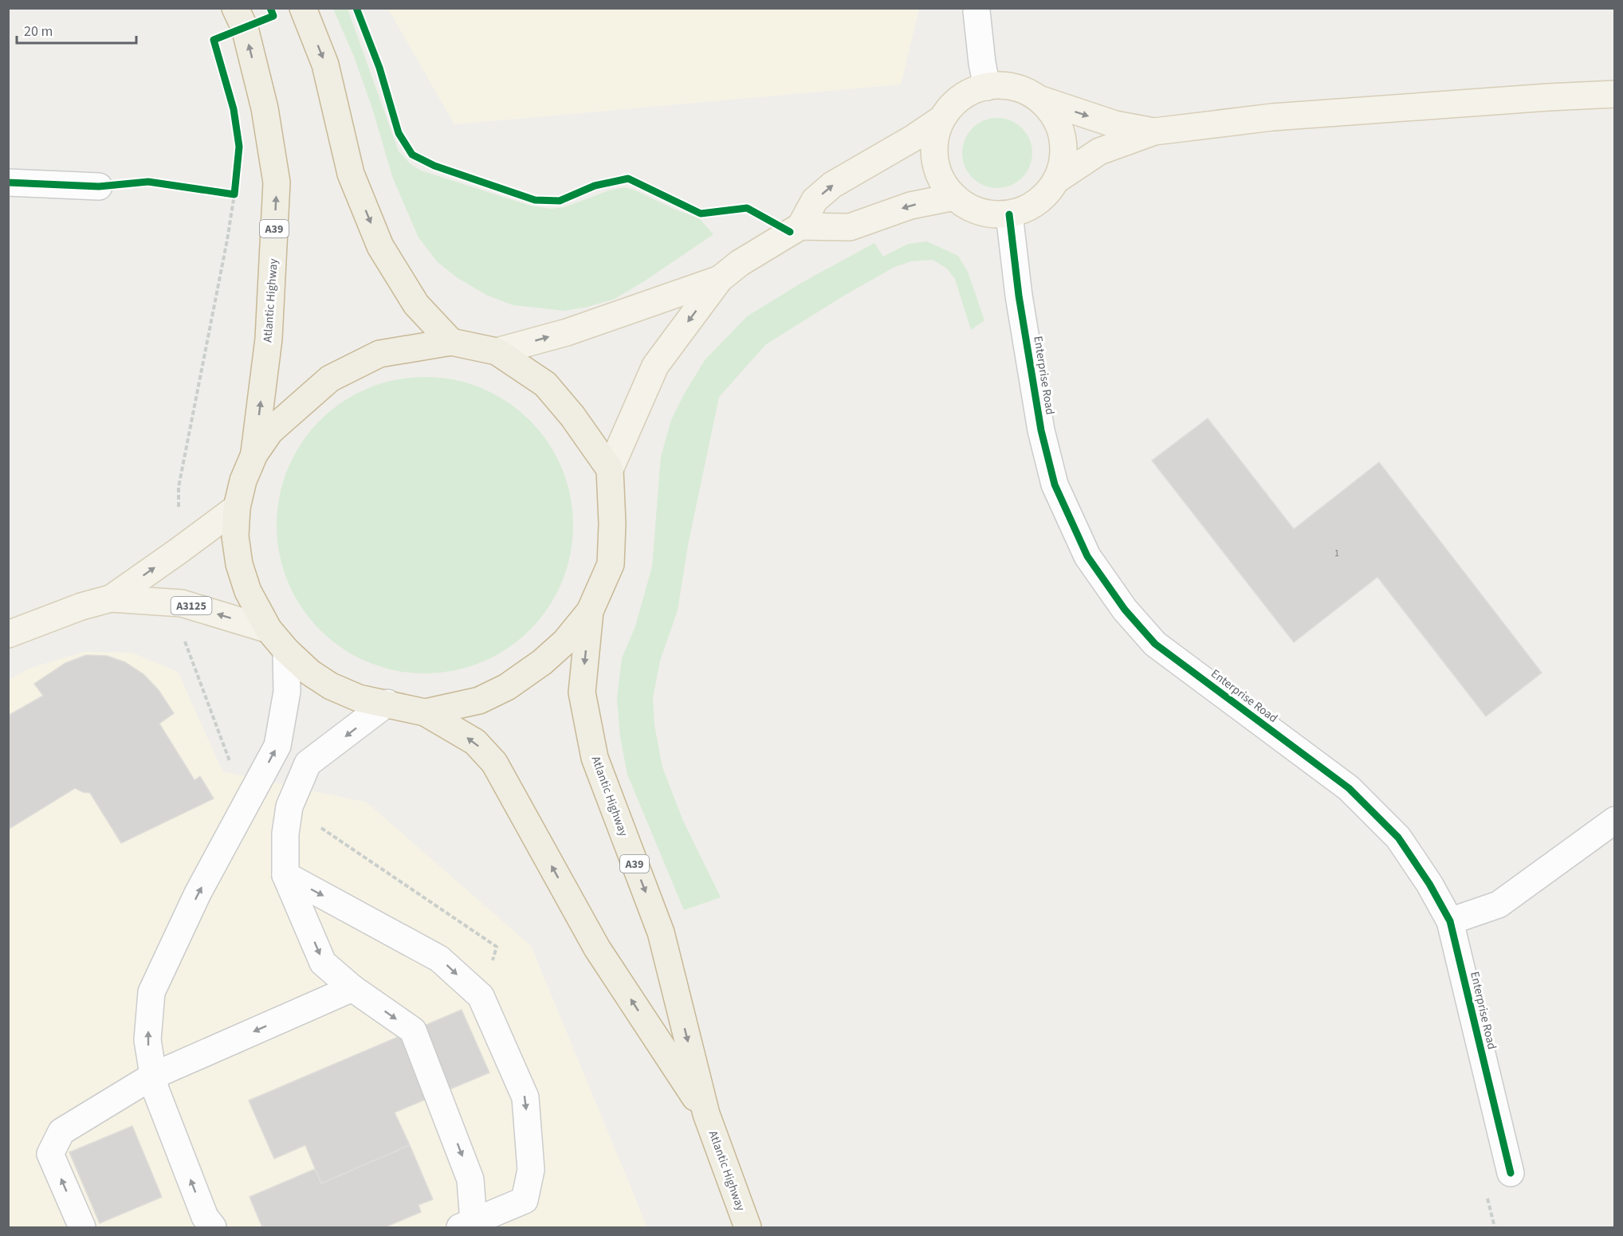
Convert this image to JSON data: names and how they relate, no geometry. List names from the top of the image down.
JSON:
{
  "streets": {
    "highway": ["A39", "Atlantic Highway"],
    "main road": ["A3125"],
    "street": ["Enterprise Road"]
  },
  "house_numbers": ["1"],
  "scale_bar": "20 m"
}
